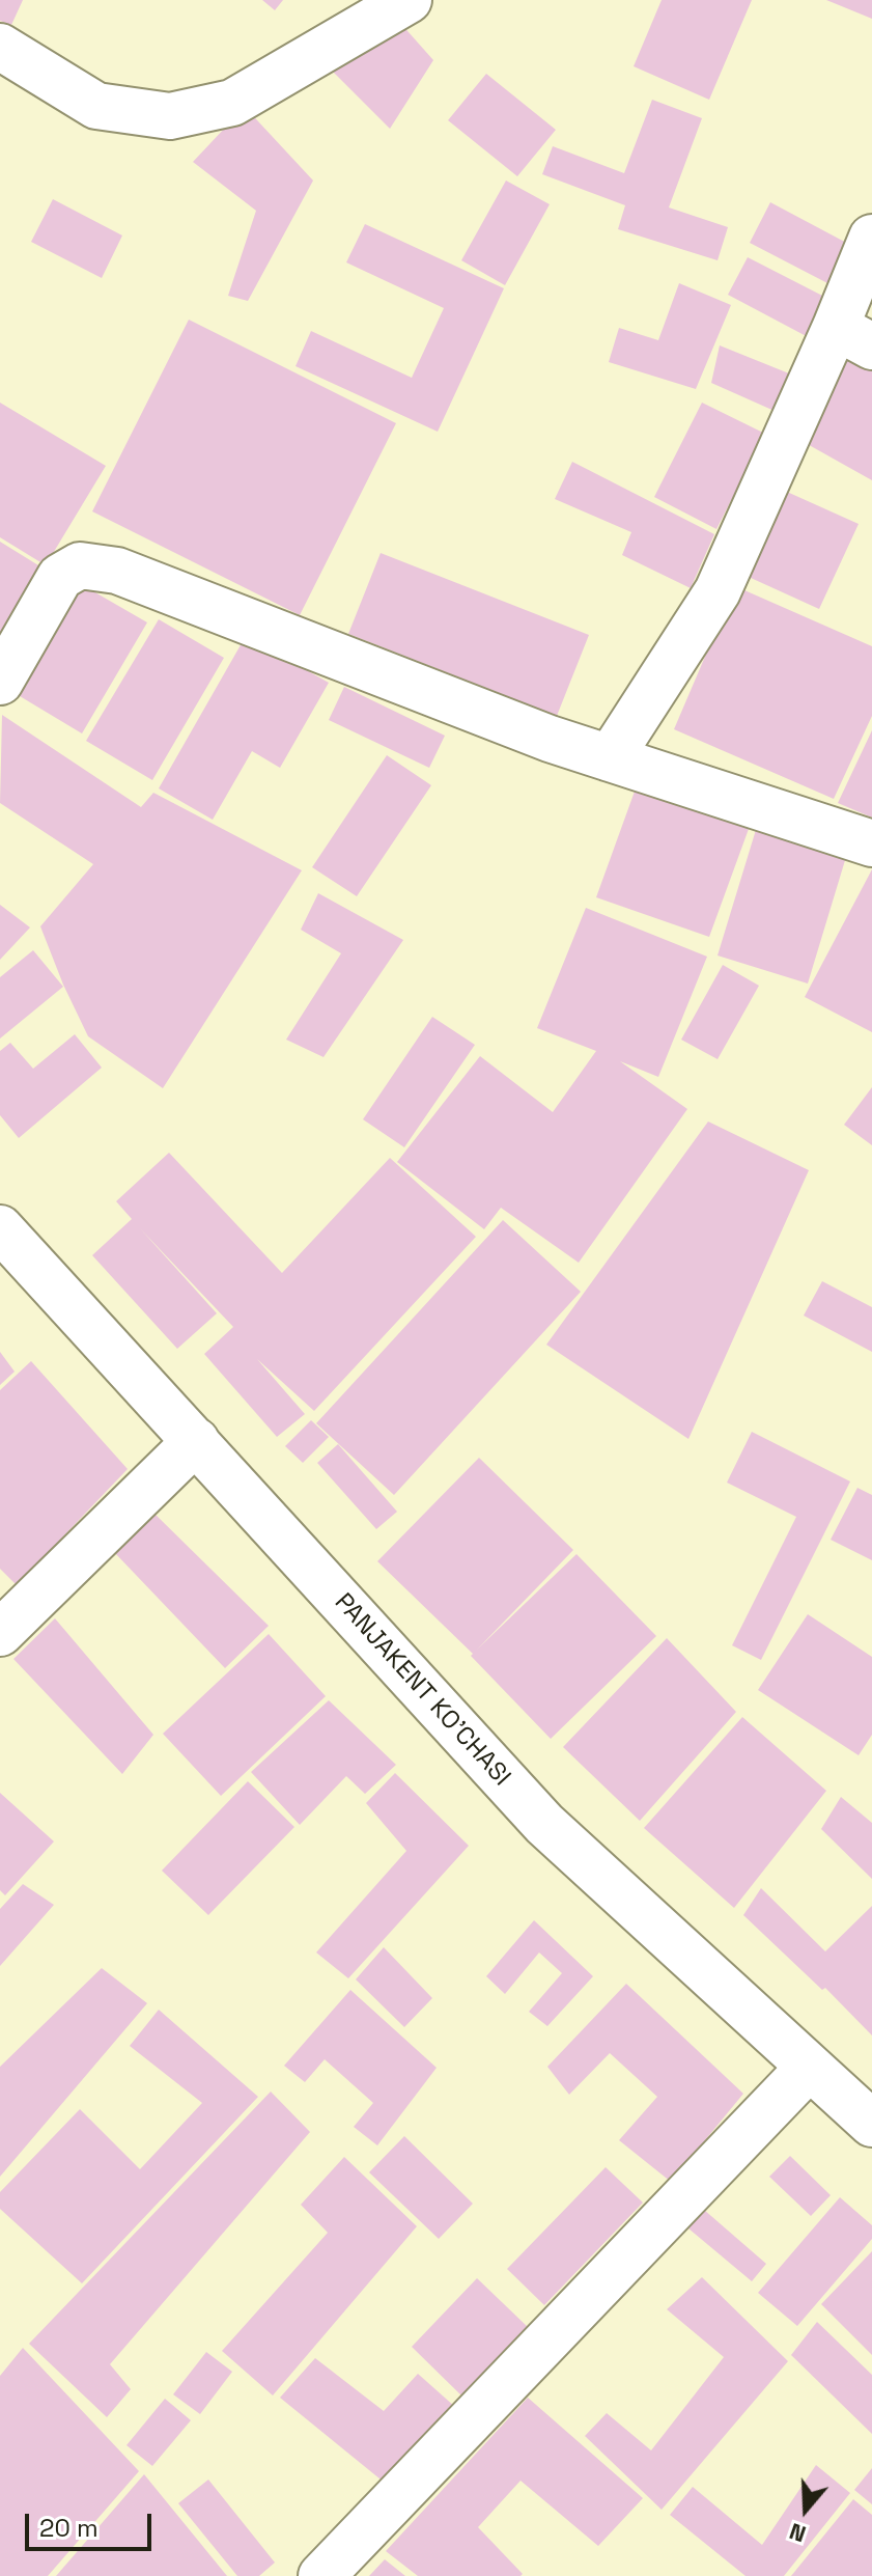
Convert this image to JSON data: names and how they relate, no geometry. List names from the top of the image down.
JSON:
{
  "streets": {
    "street": ["PANJAKENT KO'CHASI"]
  },
  "scale_bar": "20 m",
  "north": "bottom"
}
